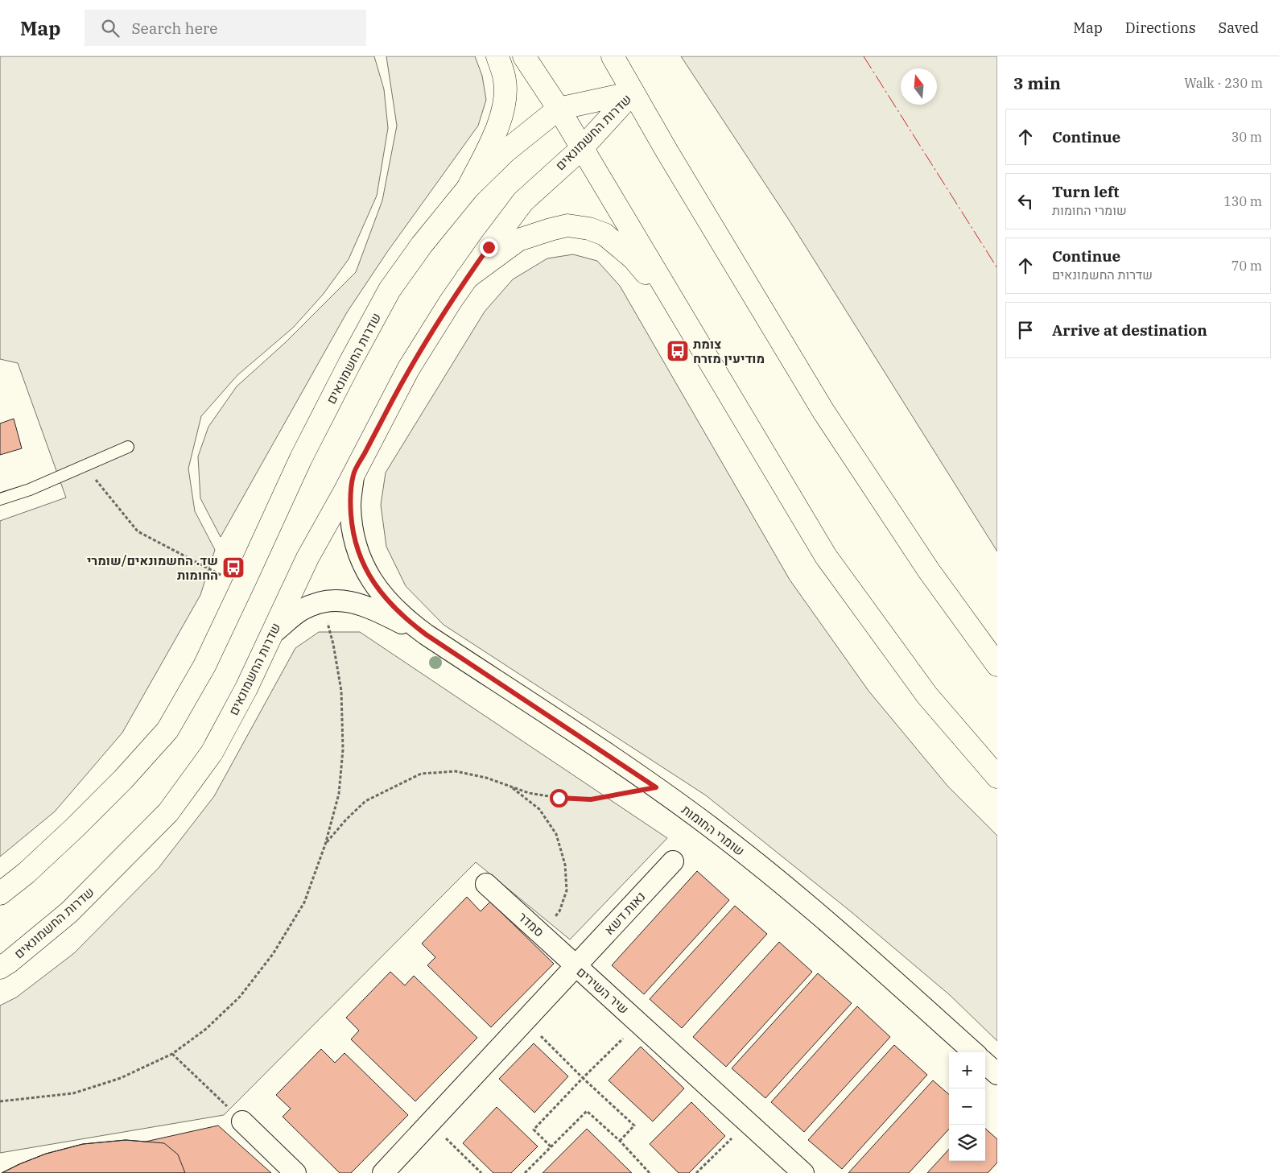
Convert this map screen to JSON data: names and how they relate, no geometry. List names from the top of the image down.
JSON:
{
  "streets": {
    "main road": ["שדרות החשמונאים"],
    "street": [
      "שומרי החומות",
      "נאות דשא",
      "סמדר",
      "שיר השירים"
    ]
  },
  "crossings": [
    ["שדרות החשמונאים", "שומרי החומות"],
    ["נאות דשא", "סמדר"],
    ["נאות דשא", "שיר השירים"],
    ["סמדר", "שיר השירים"]
  ],
  "places": {
    "bus stop": ["צומת מודיעין מזרח", "שד. החשמונאים/שומרי החומות"]
  },
  "north": "top",
  "page": {
    "header": "Map",
    "search": "Search here",
    "nav": ["Map", "Directions", "Saved"],
    "heading": ["3 min", "Walk · 230 m"],
    "list": [
      ["Continue", "30 m"],
      ["Turn left", "שומרי החומות", "130 m"],
      ["Continue", "שדרות החשמונאים", "70 m"],
      "Arrive at destination"
    ],
    "map_buttons": ["+", "−"]
  }
}
